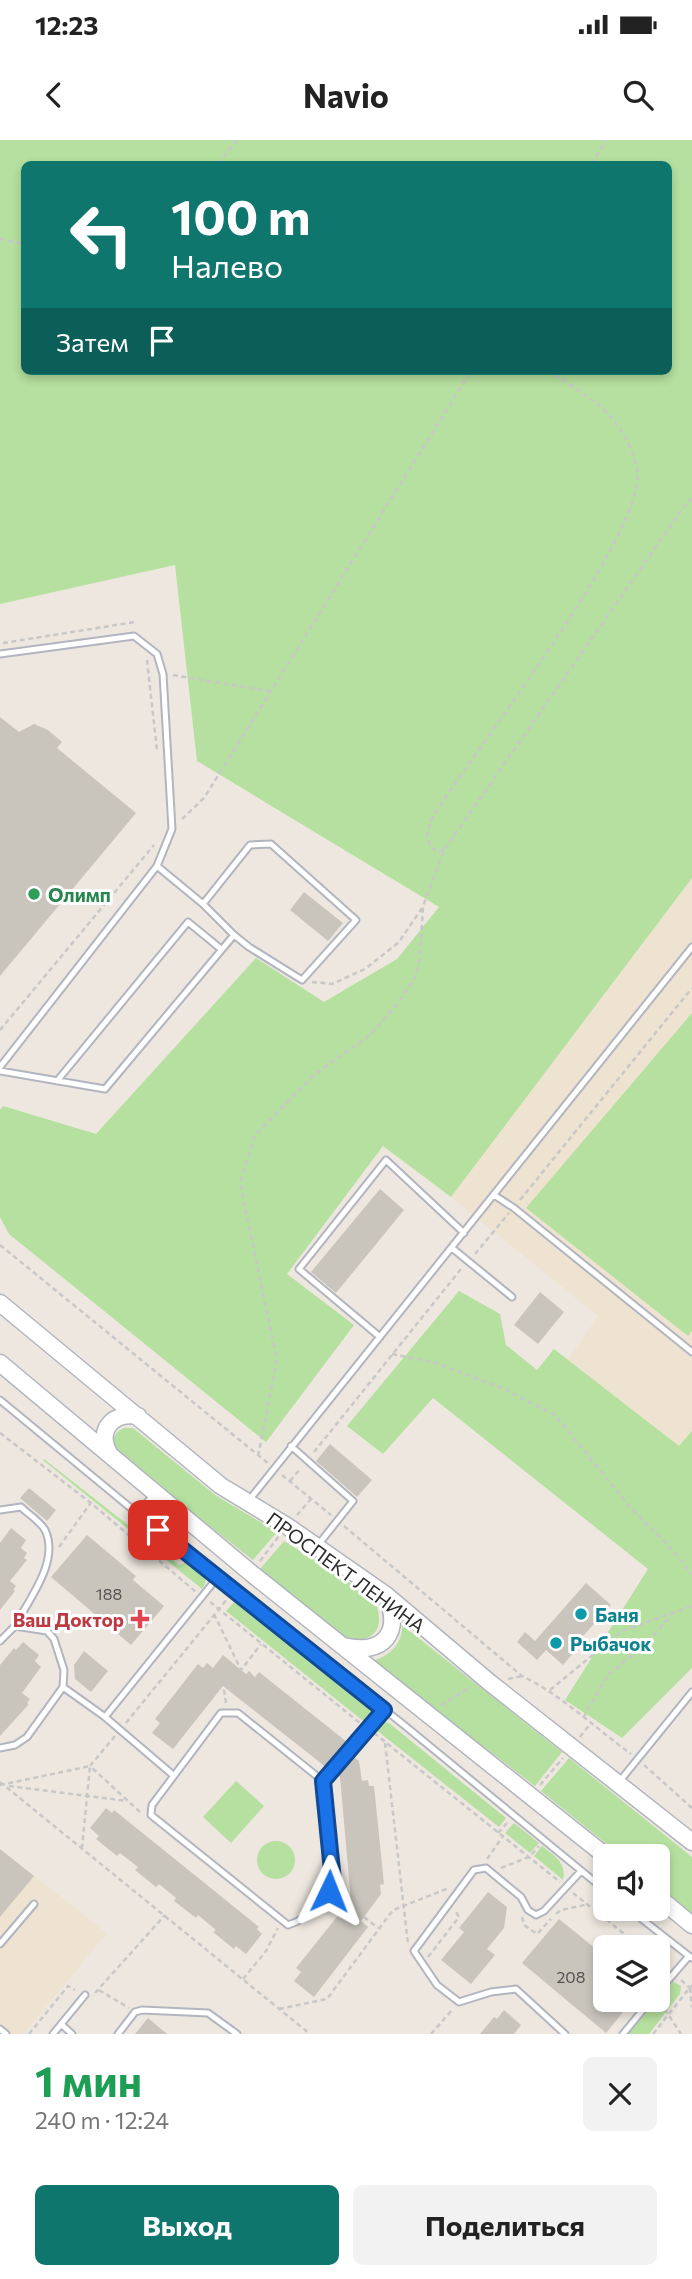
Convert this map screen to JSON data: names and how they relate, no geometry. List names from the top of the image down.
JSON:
{
  "streets": {
    "main road": ["ПРОСПЕКТ ЛЕНИНА"]
  },
  "places": {
    "other": ["Олимп", "Баня", "Рыбачок"],
    "health": ["Ваш Доктор"]
  },
  "house_numbers": ["188", "208"],
  "page": {
    "status": "12:23",
    "header": "Navio",
    "turn": ["100 m", "Налево"],
    "then": "Затем",
    "heading": ["1 мин", "240 m · 12:24"],
    "buttons": ["Выход", "Поделиться"]
  }
}
